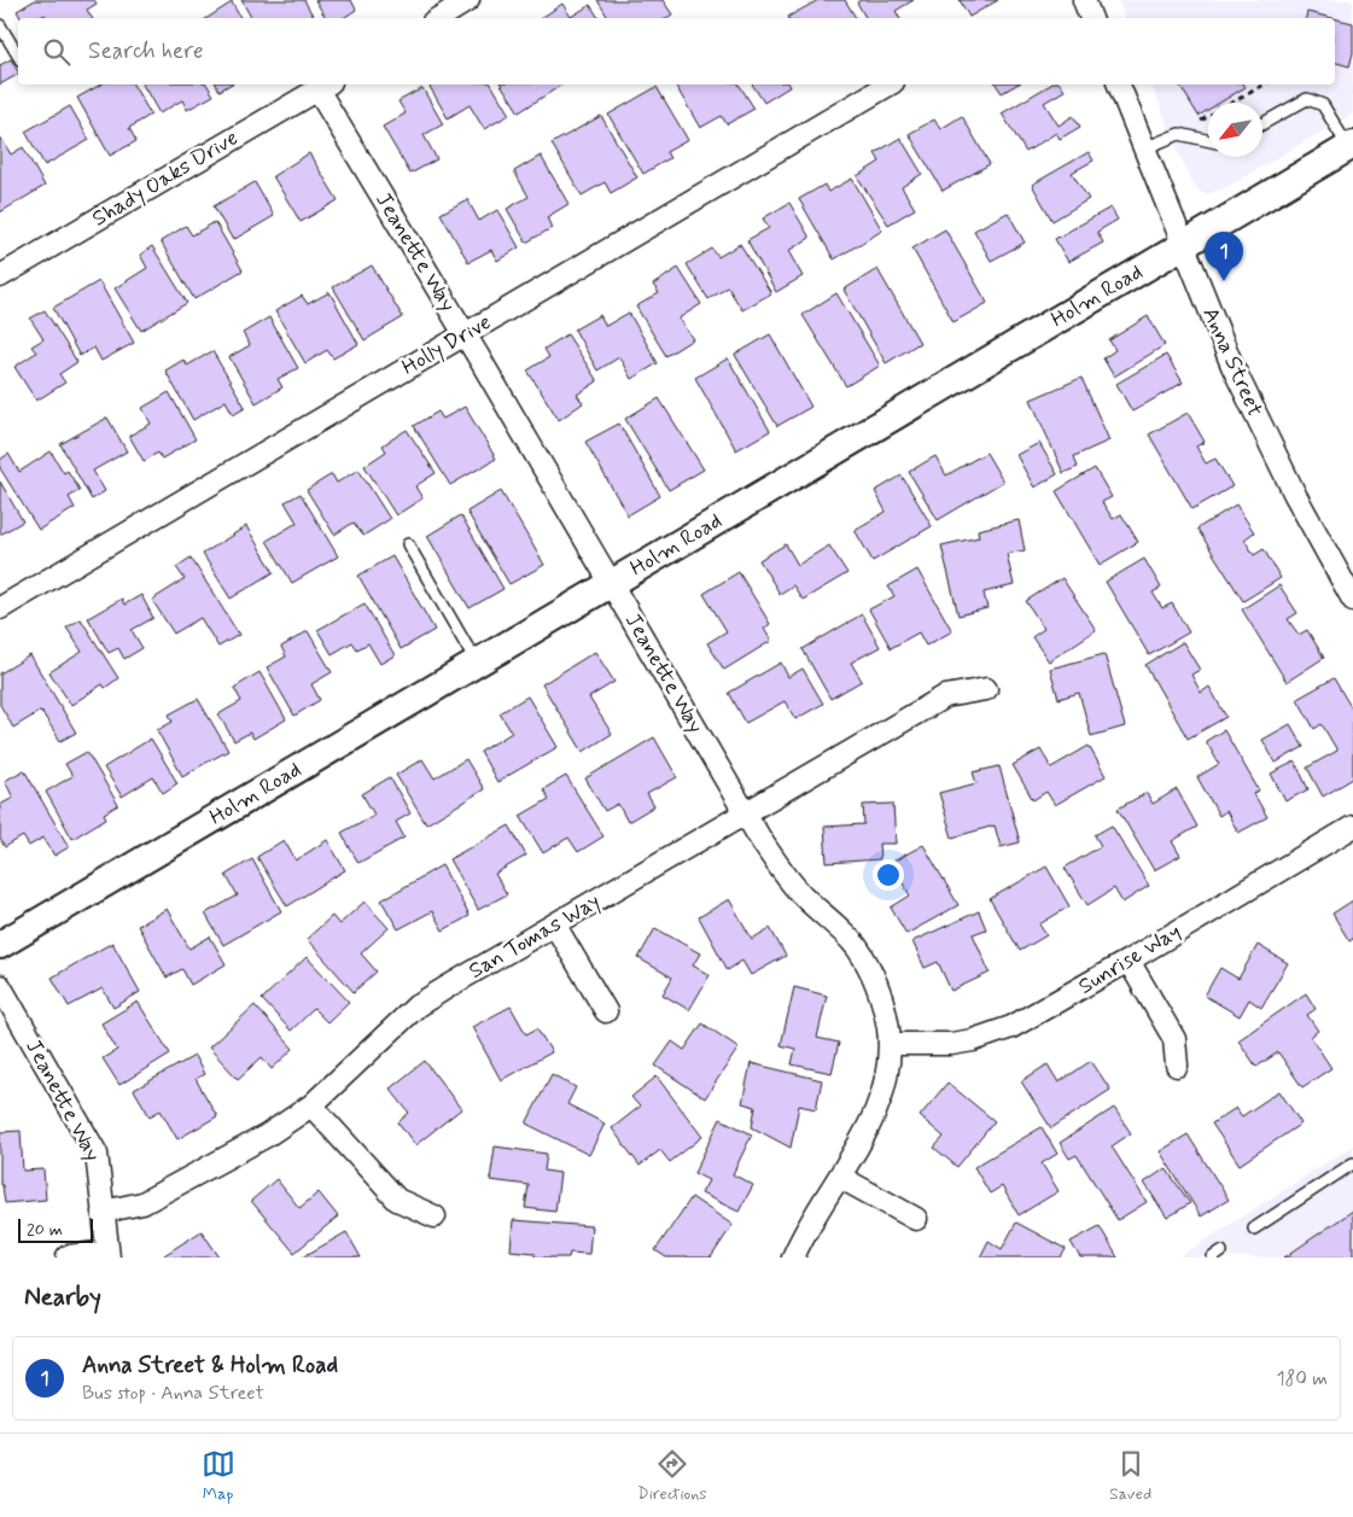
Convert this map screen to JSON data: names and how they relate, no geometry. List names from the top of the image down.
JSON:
{
  "streets": {
    "street": [
      "Shady Oaks Drive",
      "Jeanette Way",
      "Holm Road",
      "Holly Drive",
      "Anna Street",
      "San Tomas Way",
      "Sunrise Way"
    ]
  },
  "crossings": [
    ["Shady Oaks Drive", "Jeanette Way"],
    ["Jeanette Way", "Holm Road"],
    ["Jeanette Way", "Holly Drive"],
    ["Jeanette Way", "San Tomas Way"],
    ["Jeanette Way", "Sunrise Way"],
    ["Holm Road", "Anna Street"]
  ],
  "scale_bar": "20 m",
  "north": "bottom left",
  "page": {
    "search": "Search here",
    "pins": "1",
    "scale": "20 m",
    "heading": "Nearby",
    "list": [
      {
        "mark": "1",
        "name": "Anna Street & Holm Road",
        "note": "Bus stop · Anna Street",
        "value": "180 m"
      }
    ],
    "nav": ["Map", "Directions", "Saved"]
  }
}
